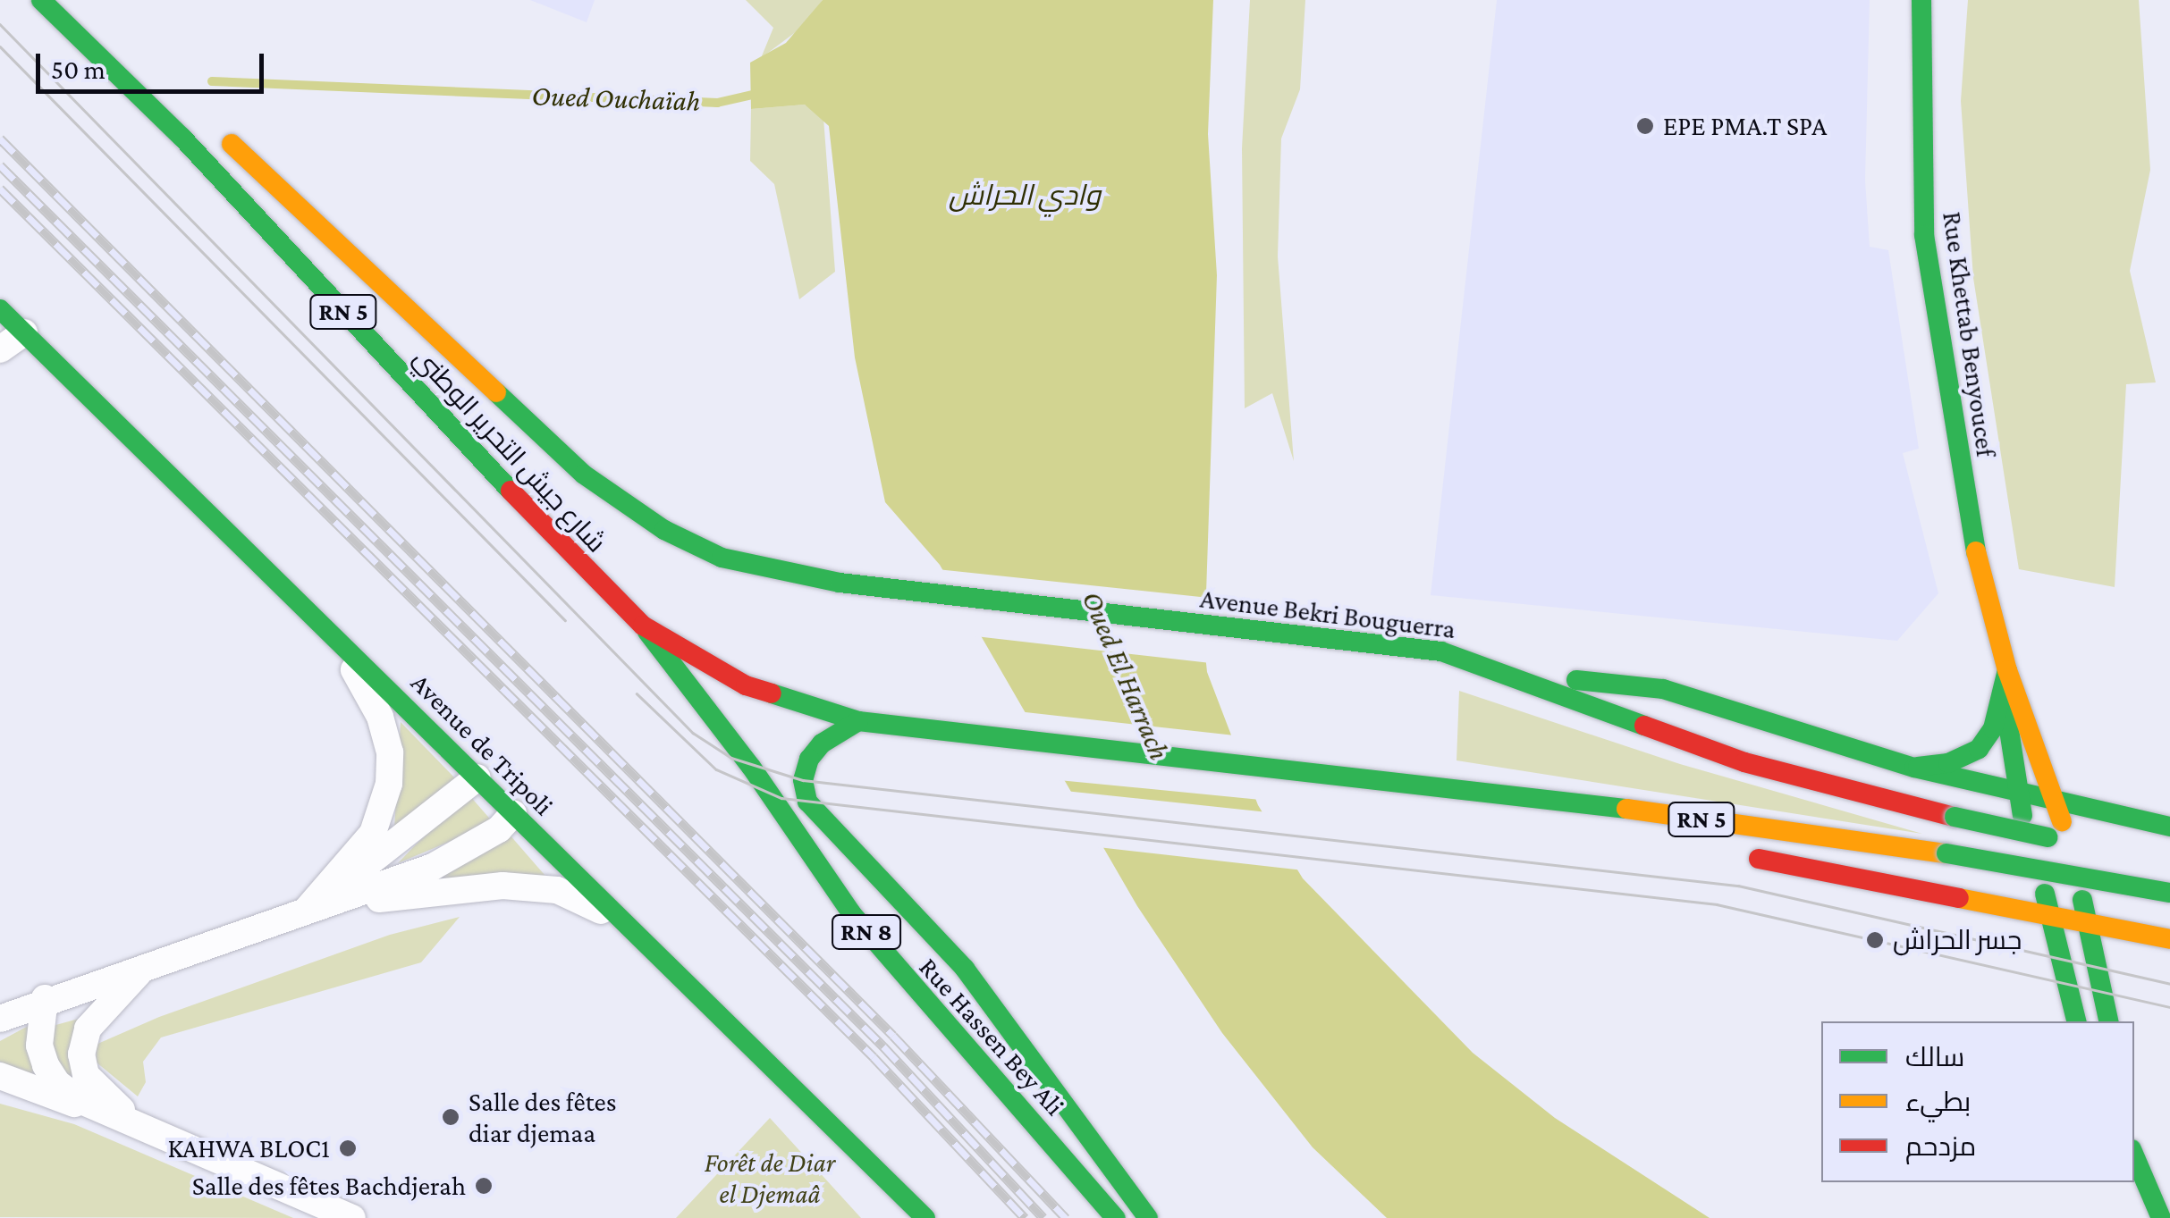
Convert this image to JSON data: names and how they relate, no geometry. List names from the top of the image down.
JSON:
{
  "streets": {
    "main road": [
      "RN 5",
      "Rue Khettab Benyoucef",
      "شارع جيش التحرير الوطني",
      "Avenue Bekri Bouguerra",
      "Avenue de Tripoli",
      "RN 8",
      "Rue Hassen Bey Ali"
    ]
  },
  "crossings": [
    ["RN 5", "شارع جيش التحرير الوطني"],
    ["RN 5", "Rue Hassen Bey Ali"],
    ["شارع جيش التحرير الوطني", "Avenue Bekri Bouguerra"],
    ["شارع جيش التحرير الوطني", "Rue Hassen Bey Ali"]
  ],
  "water": ["Oued Ouchaïah", "وادي الحراش", "Oued El Harrach"],
  "parks": ["Forêt de Diar el Djemaâ"],
  "places": [
    "EPE PMA.T SPA",
    "جسر الحراش",
    "Salle des fêtes diar djemaa",
    "KAHWA BLOC1",
    "Salle des fêtes Bachdjerah"
  ],
  "legend": ["سالك", "بطيء", "مزدحم"],
  "scale_bar": "50 m"
}
